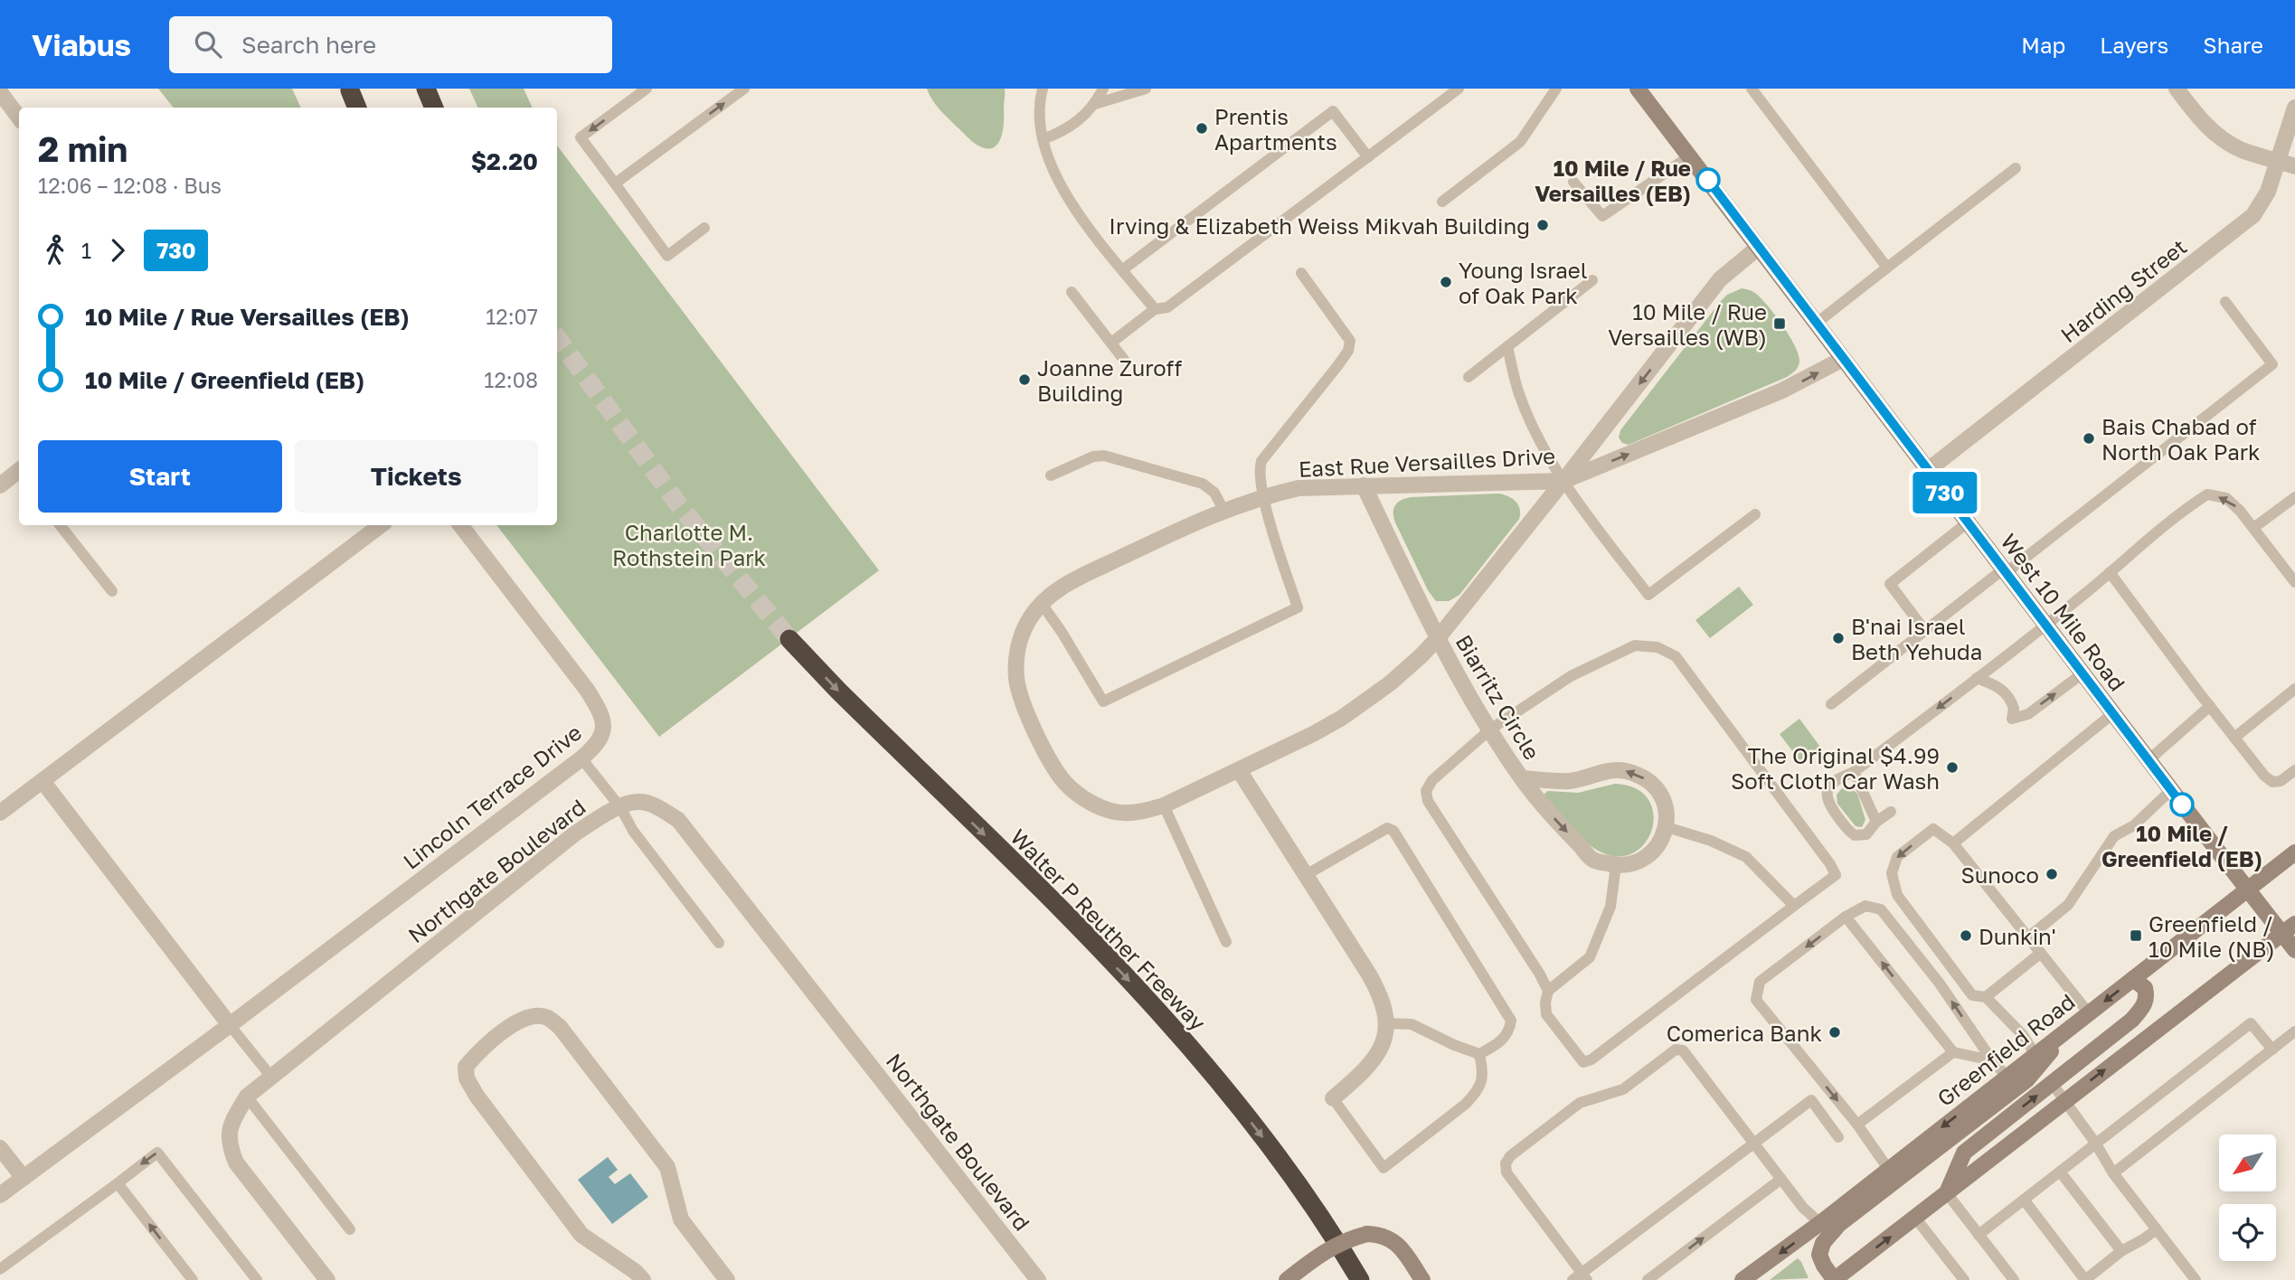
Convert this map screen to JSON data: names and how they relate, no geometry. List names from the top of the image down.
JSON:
{
  "streets": {
    "highway": ["Walter P Reuther Freeway"],
    "main road": ["West 10 Mile Road", "Greenfield Road"],
    "street": [
      "Harding Street",
      "East Rue Versailles Drive",
      "Biarritz Circle",
      "Lincoln Terrace Drive",
      "Northgate Boulevard"
    ]
  },
  "crossings": [
    ["Harding Street", "West 10 Mile Road"],
    ["East Rue Versailles Drive", "West 10 Mile Road"],
    ["East Rue Versailles Drive", "Biarritz Circle"],
    ["West 10 Mile Road", "Greenfield Road"]
  ],
  "one_way": ["Walter P Reuther Freeway"],
  "parks": ["Charlotte M. Rothstein Park"],
  "places": {
    "other": [
      "Prentis Apartments",
      "10 Mile / Rue Versailles (EB)",
      "Irving & Elizabeth Weiss Mikvah Building",
      "Young Israel of Oak Park",
      "Joanne Zuroff Building",
      "Bais Chabad of North Oak Park",
      "B'nai Israel Beth Yehuda",
      "The Original $4.99 Soft Cloth Car Wash",
      "10 Mile / Greenfield (EB)",
      "Sunoco",
      "Dunkin'",
      "Comerica Bank"
    ],
    "transit": ["10 Mile / Rue Versailles (WB)", "Greenfield / 10 Mile (NB)"]
  },
  "lines": ["bus line 730"],
  "north": "bottom left",
  "page": {
    "header": "Viabus",
    "search": "Search here",
    "nav": ["Map", "Layers", "Share"],
    "on_map": "730",
    "heading": ["2 min", "12:06 – 12:08 · Bus", "$2.20"],
    "legs": ["1", "730"],
    "list": [
      {
        "name": "10 Mile / Rue Versailles (EB)",
        "value": "12:07"
      },
      {
        "name": "10 Mile / Greenfield (EB)",
        "value": "12:08"
      }
    ],
    "buttons": ["Start", "Tickets"]
  }
}
